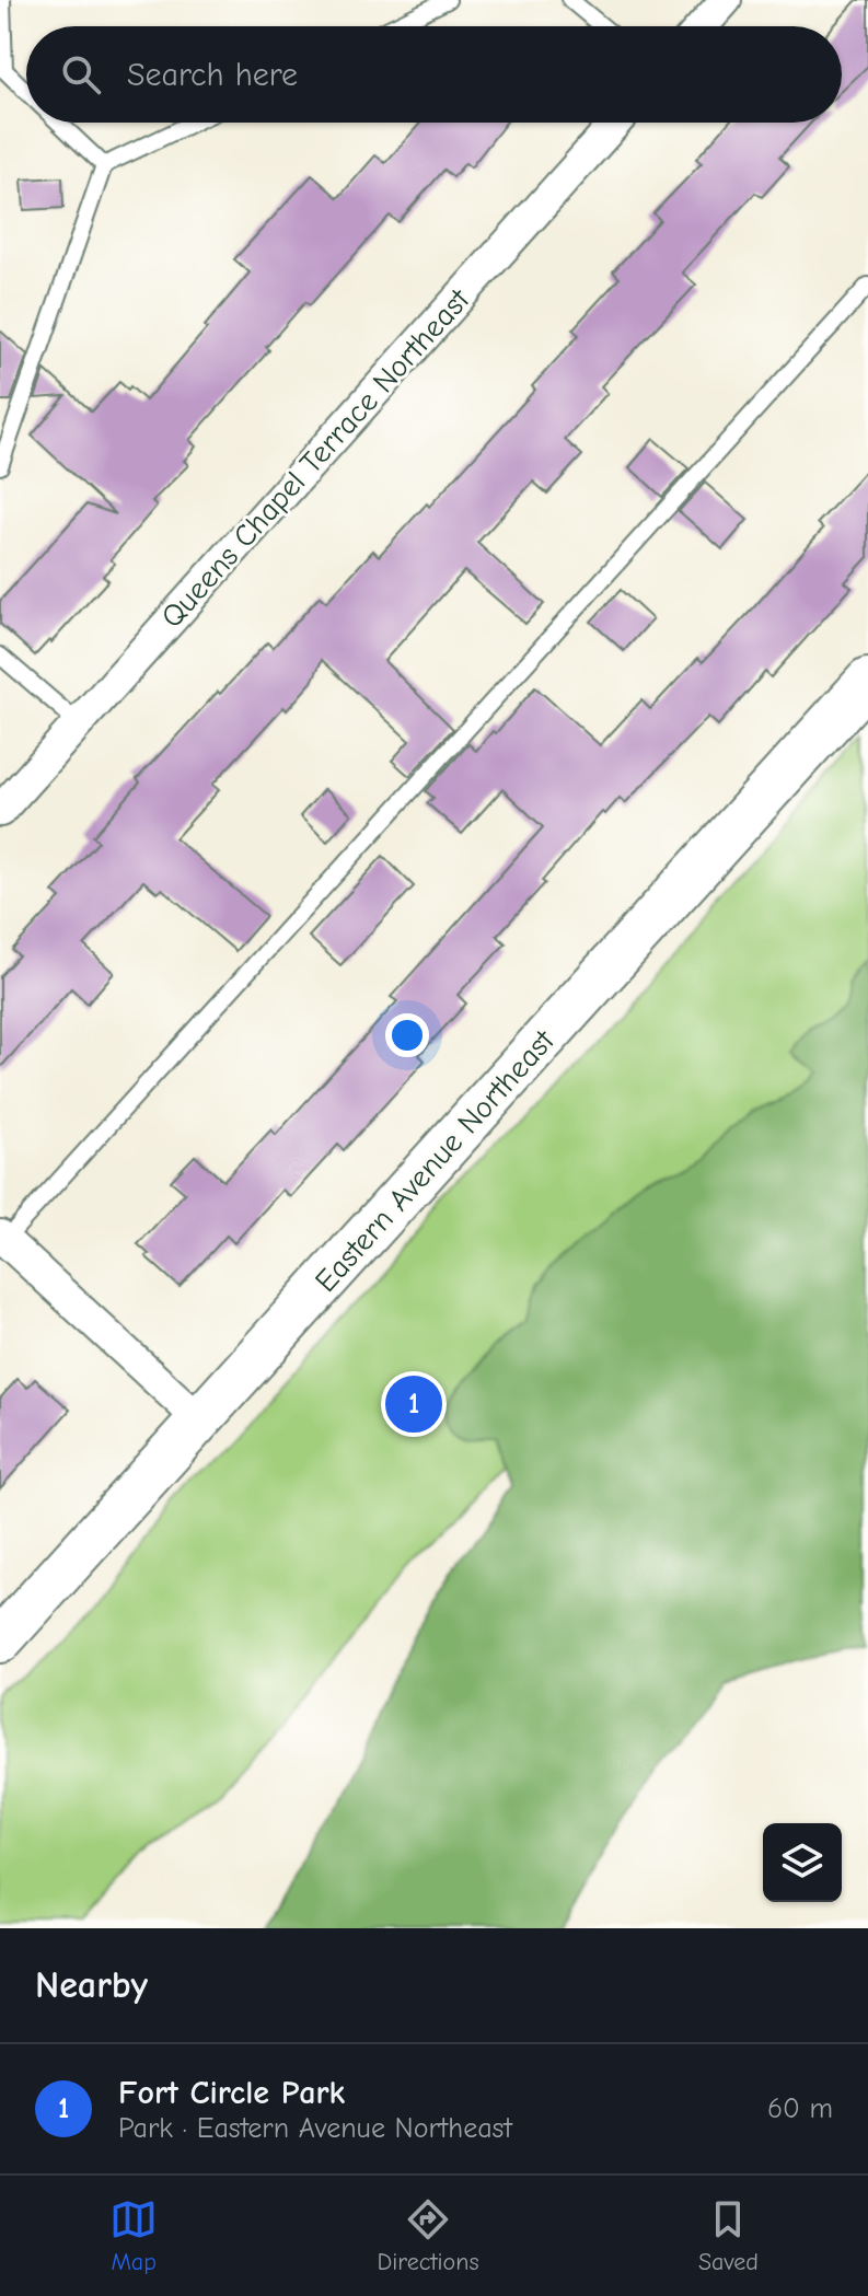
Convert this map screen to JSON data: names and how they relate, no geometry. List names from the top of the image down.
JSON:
{
  "streets": {
    "street": ["Queens Chapel Terrace Northeast", "Eastern Avenue Northeast"]
  },
  "page": {
    "search": "Search here",
    "pins": "1",
    "heading": "Nearby",
    "list": [
      {
        "mark": "1",
        "name": "Fort Circle Park",
        "note": "Park · Eastern Avenue Northeast",
        "value": "60 m"
      }
    ],
    "nav": ["Map", "Directions", "Saved"]
  }
}
